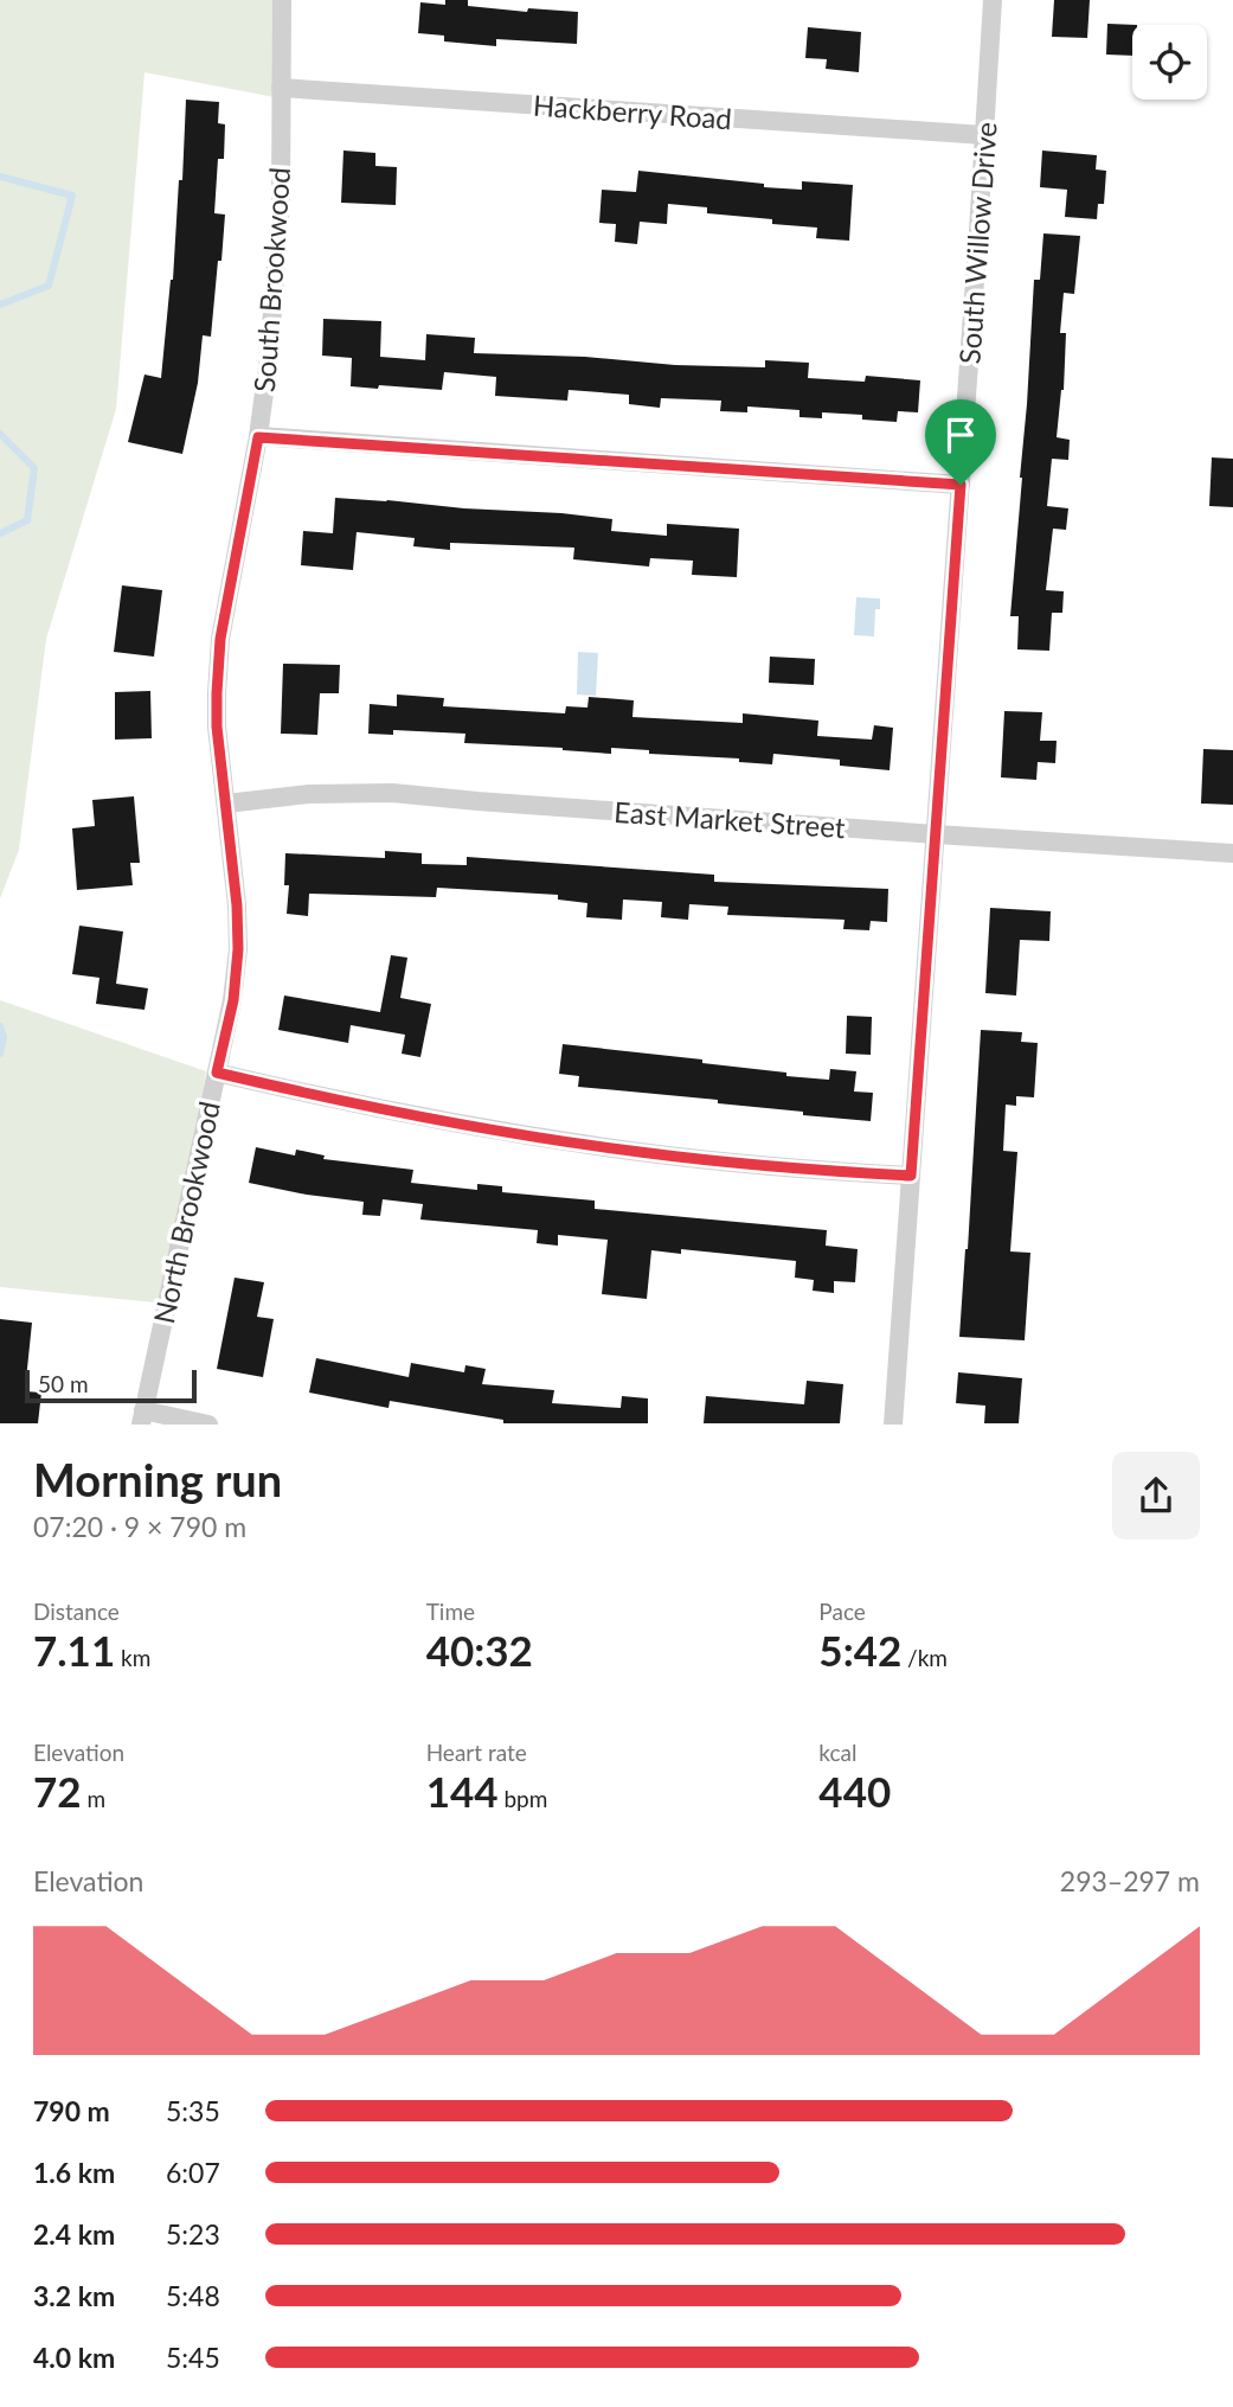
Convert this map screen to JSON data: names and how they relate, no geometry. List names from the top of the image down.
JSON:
{
  "streets": {
    "street": [
      "Hackberry Road",
      "South Willow Drive",
      "South Brookwood",
      "East Market Street",
      "North Brookwood"
    ]
  },
  "crossings": [
    ["Hackberry Road", "South Willow Drive"],
    ["Hackberry Road", "South Brookwood"],
    ["South Willow Drive", "East Market Street"],
    ["South Brookwood", "East Market Street"],
    ["South Brookwood", "North Brookwood"],
    ["East Market Street", "North Brookwood"]
  ],
  "scale_bar": "50 m",
  "page": {
    "scale": "50 m",
    "heading": ["Morning run", "07:20 · 9 × 790 m"],
    "stats": [
      ["Distance", "7.11 km"],
      ["Time", "40:32"],
      ["Pace", "5:42 /km"],
      ["Elevation", "72 m"],
      ["Heart rate", "144 bpm"],
      ["kcal", "440"]
    ],
    "chart": ["Elevation", "293–297 m"],
    "list": [
      {
        "name": "790 m",
        "note": "5:35"
      },
      {
        "name": "1.6 km",
        "note": "6:07"
      },
      {
        "name": "2.4 km",
        "note": "5:23"
      },
      {
        "name": "3.2 km",
        "note": "5:48"
      },
      {
        "name": "4.0 km",
        "note": "5:45"
      }
    ]
  }
}
